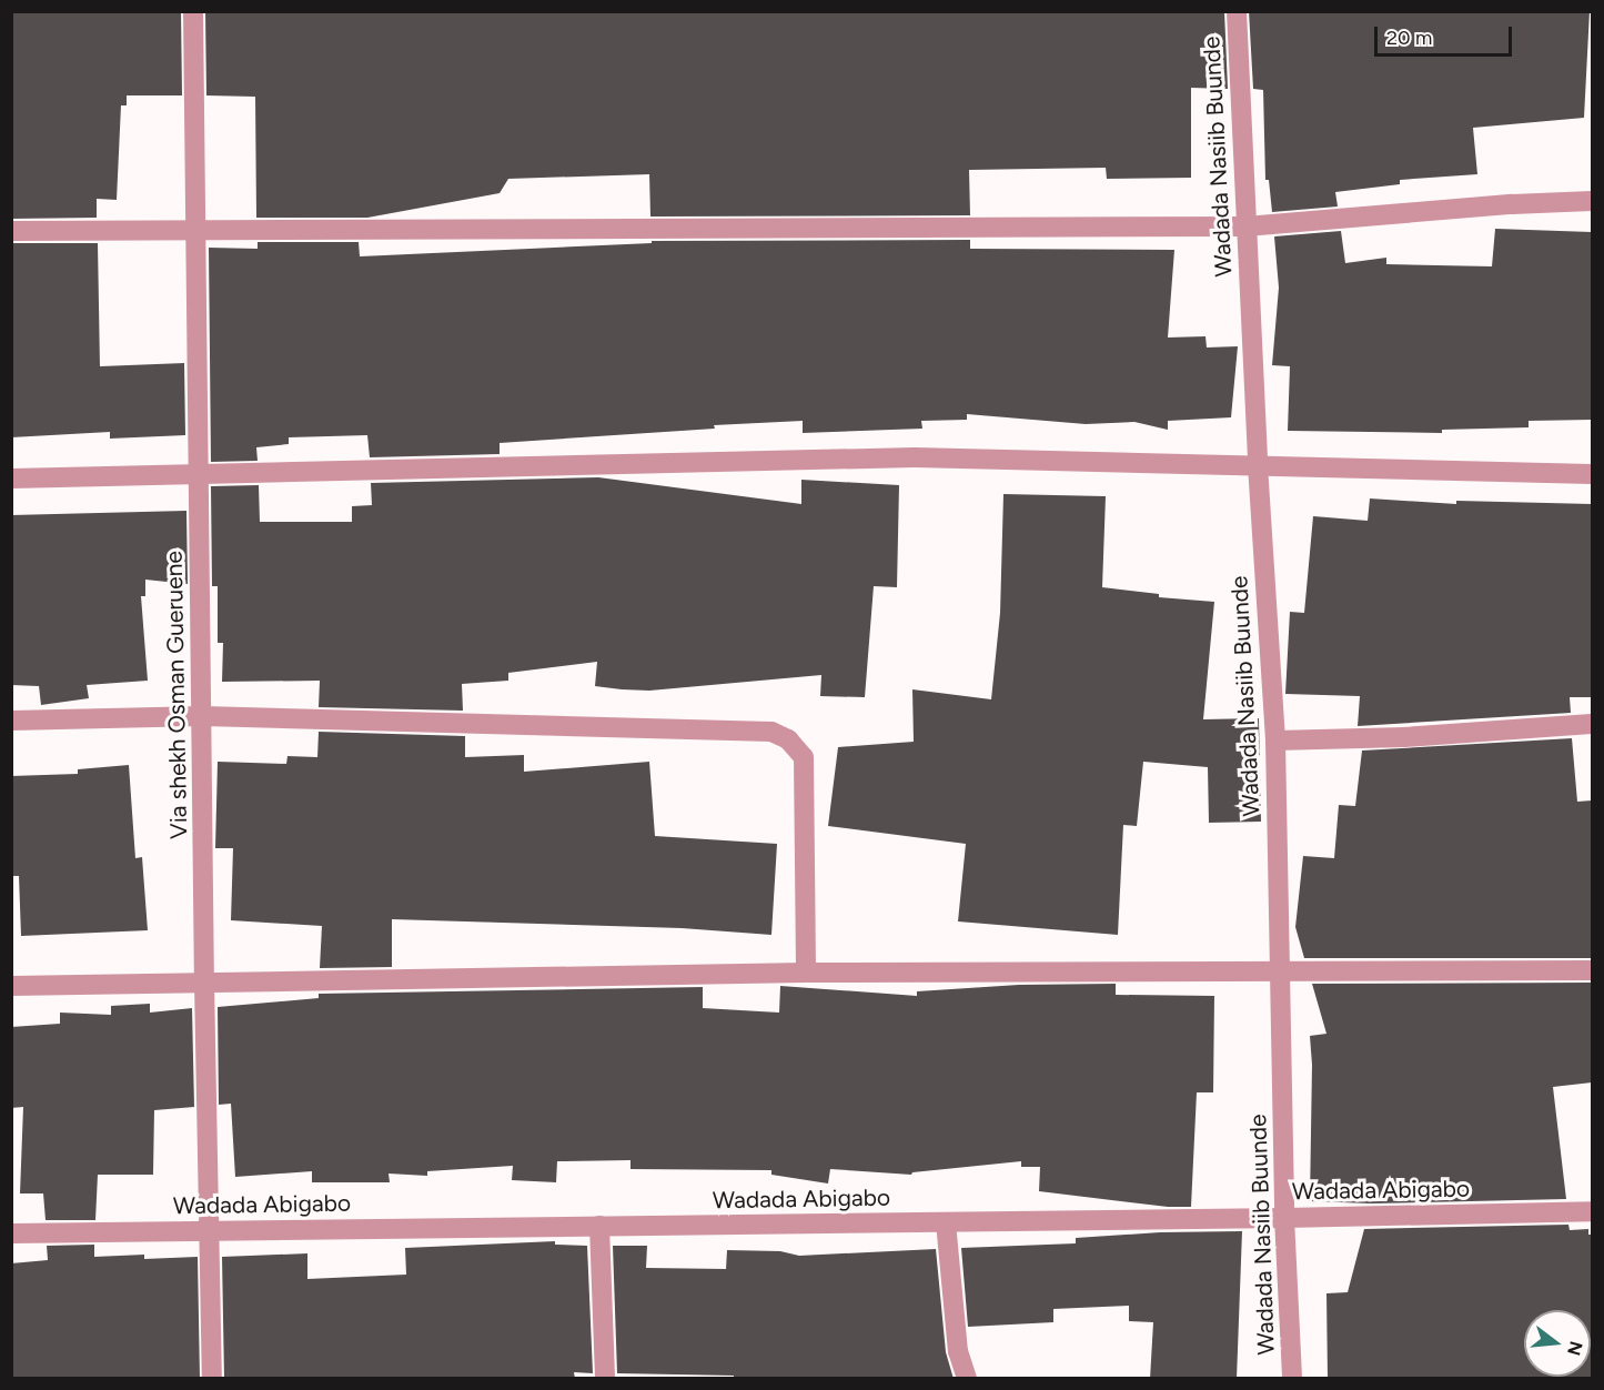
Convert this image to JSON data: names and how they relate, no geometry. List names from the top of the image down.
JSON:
{
  "streets": {
    "street": ["Wadada Nasiib Buunde", "Via shekh Osman Gueruene", "Wadada Abigabo"]
  },
  "crossings": [
    ["Wadada Nasiib Buunde", "Wadada Abigabo"],
    ["Via shekh Osman Gueruene", "Wadada Abigabo"]
  ],
  "scale_bar": "20 m",
  "north": "right"
}
